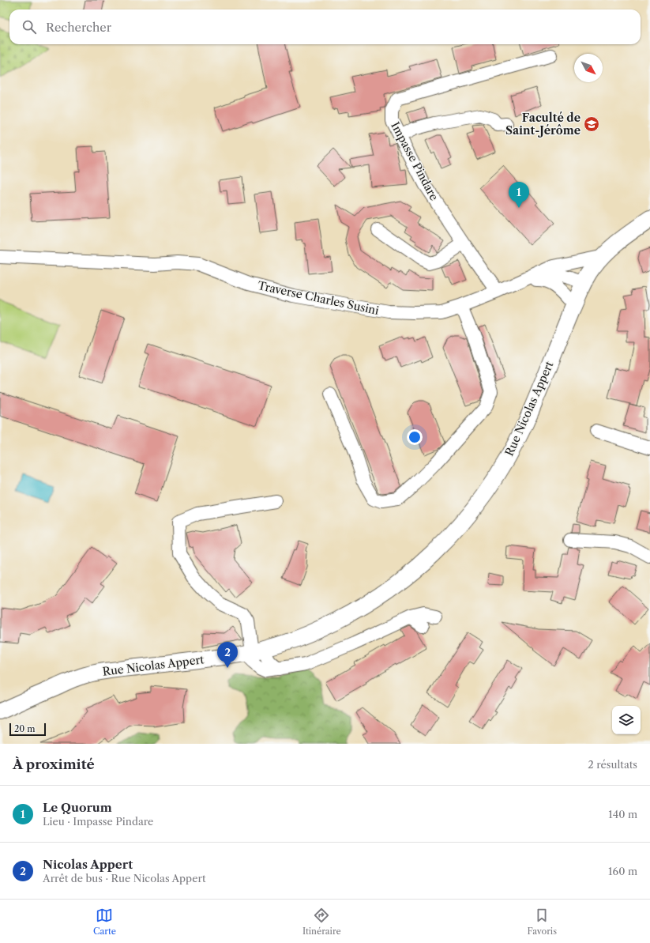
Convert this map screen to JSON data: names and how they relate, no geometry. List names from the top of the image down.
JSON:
{
  "streets": {
    "street": ["Impasse Pindare", "Traverse Charles Susini", "Rue Nicolas Appert"]
  },
  "crossings": [
    ["Impasse Pindare", "Traverse Charles Susini"],
    ["Traverse Charles Susini", "Rue Nicolas Appert"]
  ],
  "places": {
    "school or university": ["Faculté de Saint-Jérôme"]
  },
  "scale_bar": "20 m",
  "north": "bottom right",
  "page": {
    "search": "Rechercher",
    "pins": ["1", "2"],
    "scale": "20 m",
    "heading": ["À proximité", "2 résultats"],
    "list": [
      {
        "mark": "1",
        "name": "Le Quorum",
        "note": "Lieu · Impasse Pindare",
        "value": "140 m"
      },
      {
        "mark": "2",
        "name": "Nicolas Appert",
        "note": "Arrêt de bus · Rue Nicolas Appert",
        "value": "160 m"
      }
    ],
    "nav": ["Carte", "Itinéraire", "Favoris"]
  }
}
